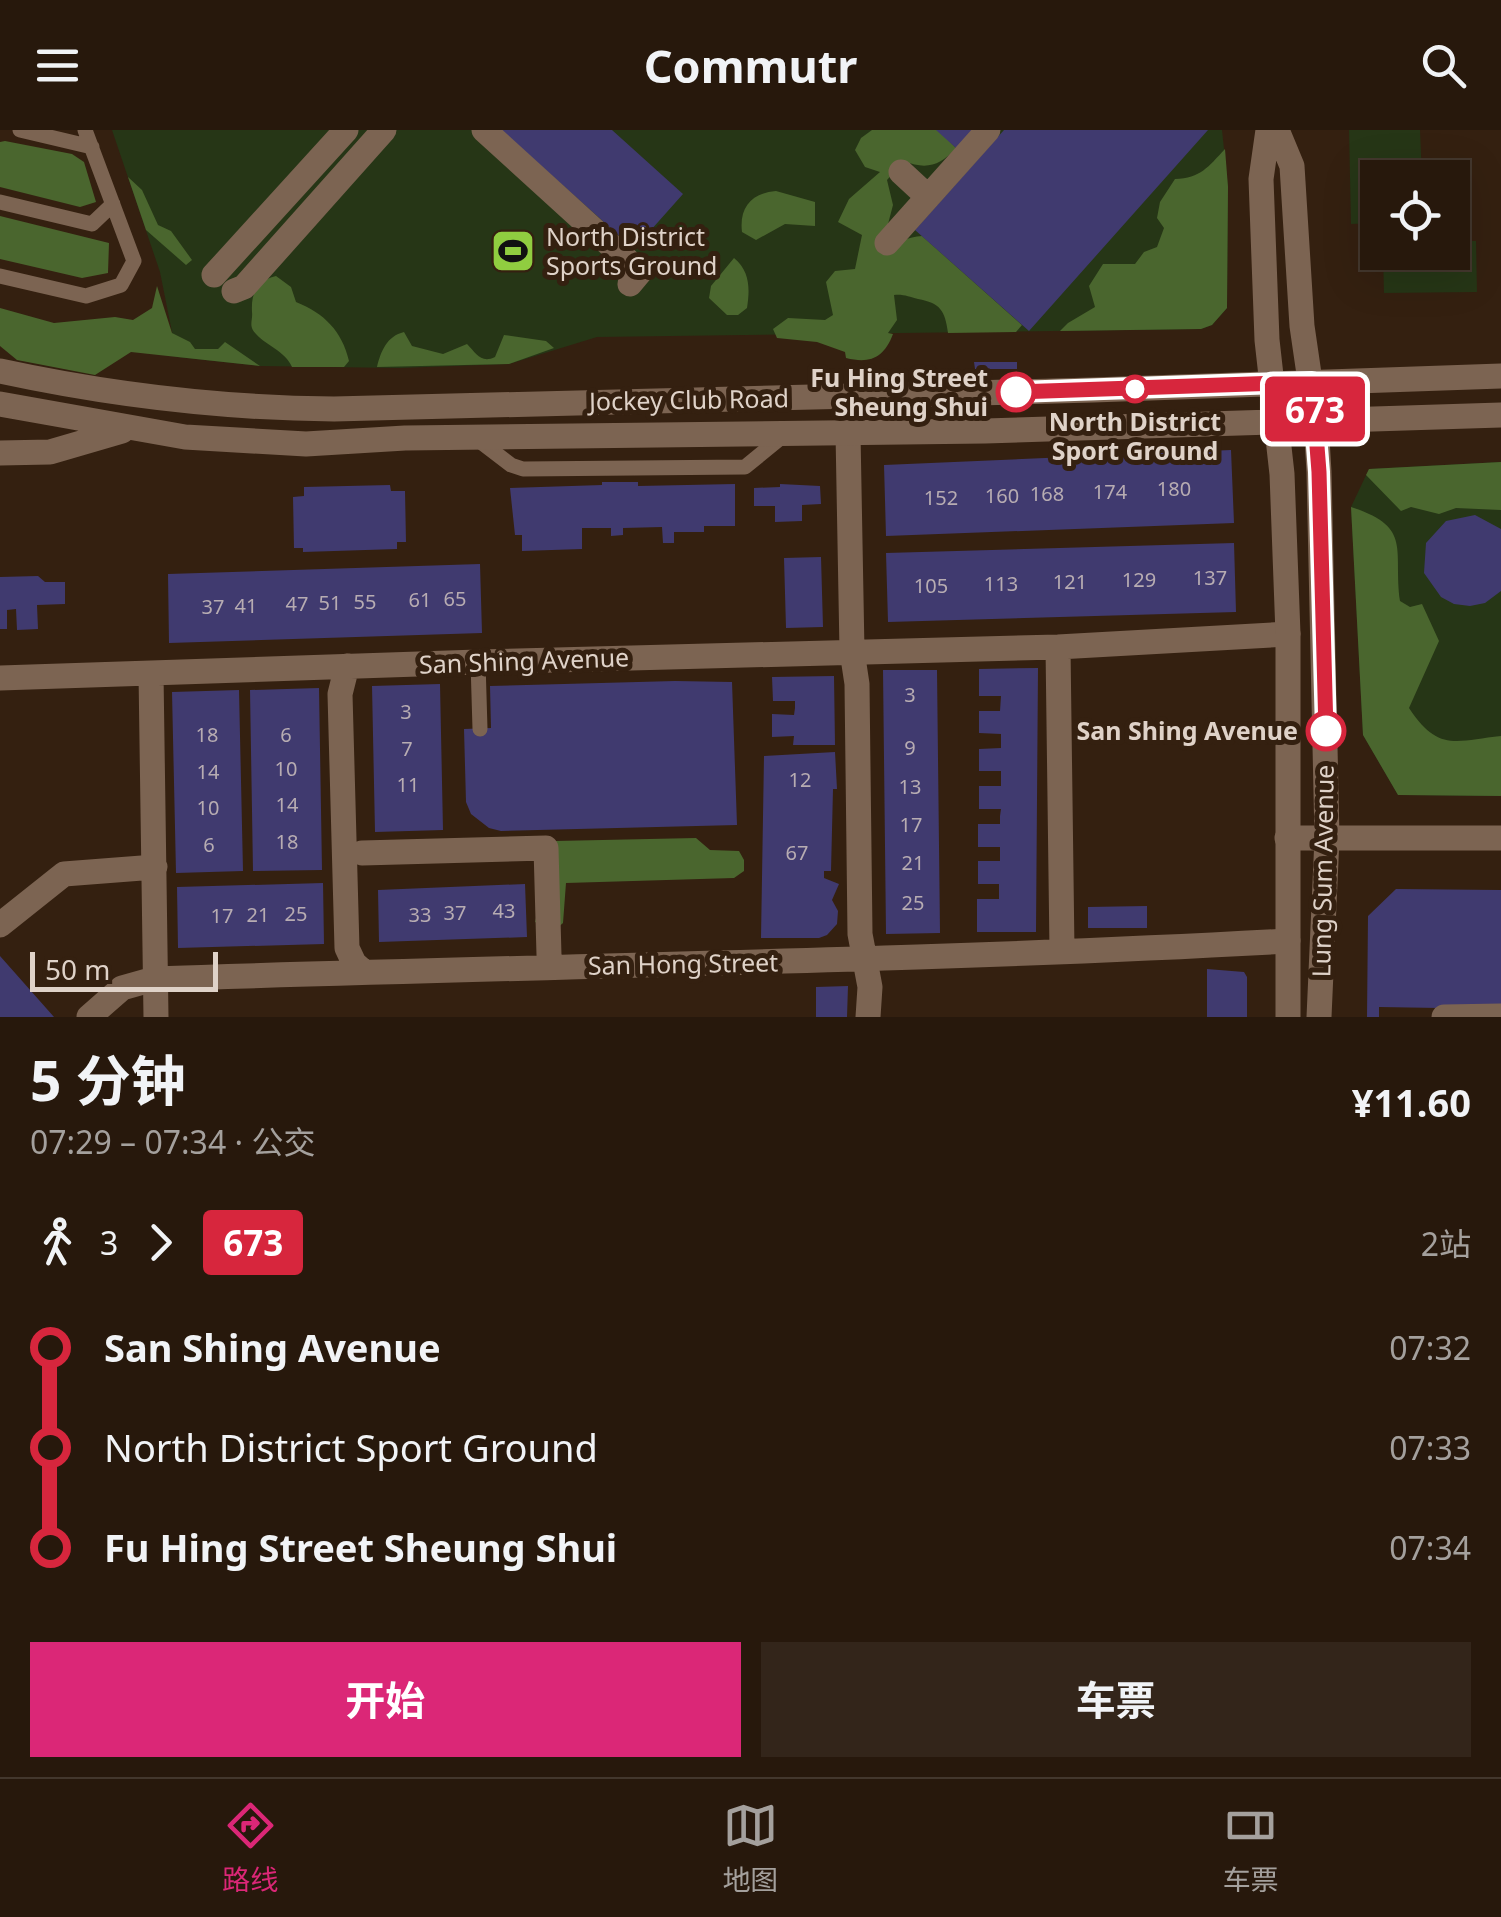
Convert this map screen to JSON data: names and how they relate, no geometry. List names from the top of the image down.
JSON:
{
  "streets": {
    "street": [
      "Jockey Club Road",
      "San Shing Avenue",
      "Lung Sum Avenue",
      "San Hong Street"
    ]
  },
  "crossings": [
    ["Jockey Club Road", "Lung Sum Avenue"],
    ["San Shing Avenue", "Lung Sum Avenue"],
    ["Lung Sum Avenue", "San Hong Street"]
  ],
  "places": {
    "sports": ["North District Sports Ground"],
    "other": ["North District Sport Ground", "Fu Hing Street Sheung Shui", "San Shing Avenue"]
  },
  "lines": ["bus line 673"],
  "house_numbers": [
    "180",
    "174",
    "168",
    "160",
    "152",
    "137",
    "129",
    "121",
    "113",
    "105",
    "65",
    "61",
    "55",
    "51",
    "47",
    "41",
    "37",
    "3",
    "3",
    "18",
    "6",
    "9",
    "7",
    "10",
    "14",
    "12",
    "11",
    "13",
    "14",
    "10",
    "17",
    "18",
    "6",
    "67",
    "21",
    "25",
    "43",
    "37",
    "25",
    "21",
    "33",
    "17"
  ],
  "scale_bar": "50 m",
  "page": {
    "header": "Commutr",
    "on_map": "673",
    "scale": "50 m",
    "heading": ["5 分钟", "07:29 – 07:34 · 公交", "¥11.60"],
    "legs": ["3", "673", "2站"],
    "list": [
      {
        "name": "San Shing Avenue",
        "value": "07:32"
      },
      {
        "name": "North District Sport Ground",
        "value": "07:33"
      },
      {
        "name": "Fu Hing Street Sheung Shui",
        "value": "07:34"
      }
    ],
    "buttons": ["开始", "车票"],
    "tabs": ["路线", "地图", "车票"]
  }
}
